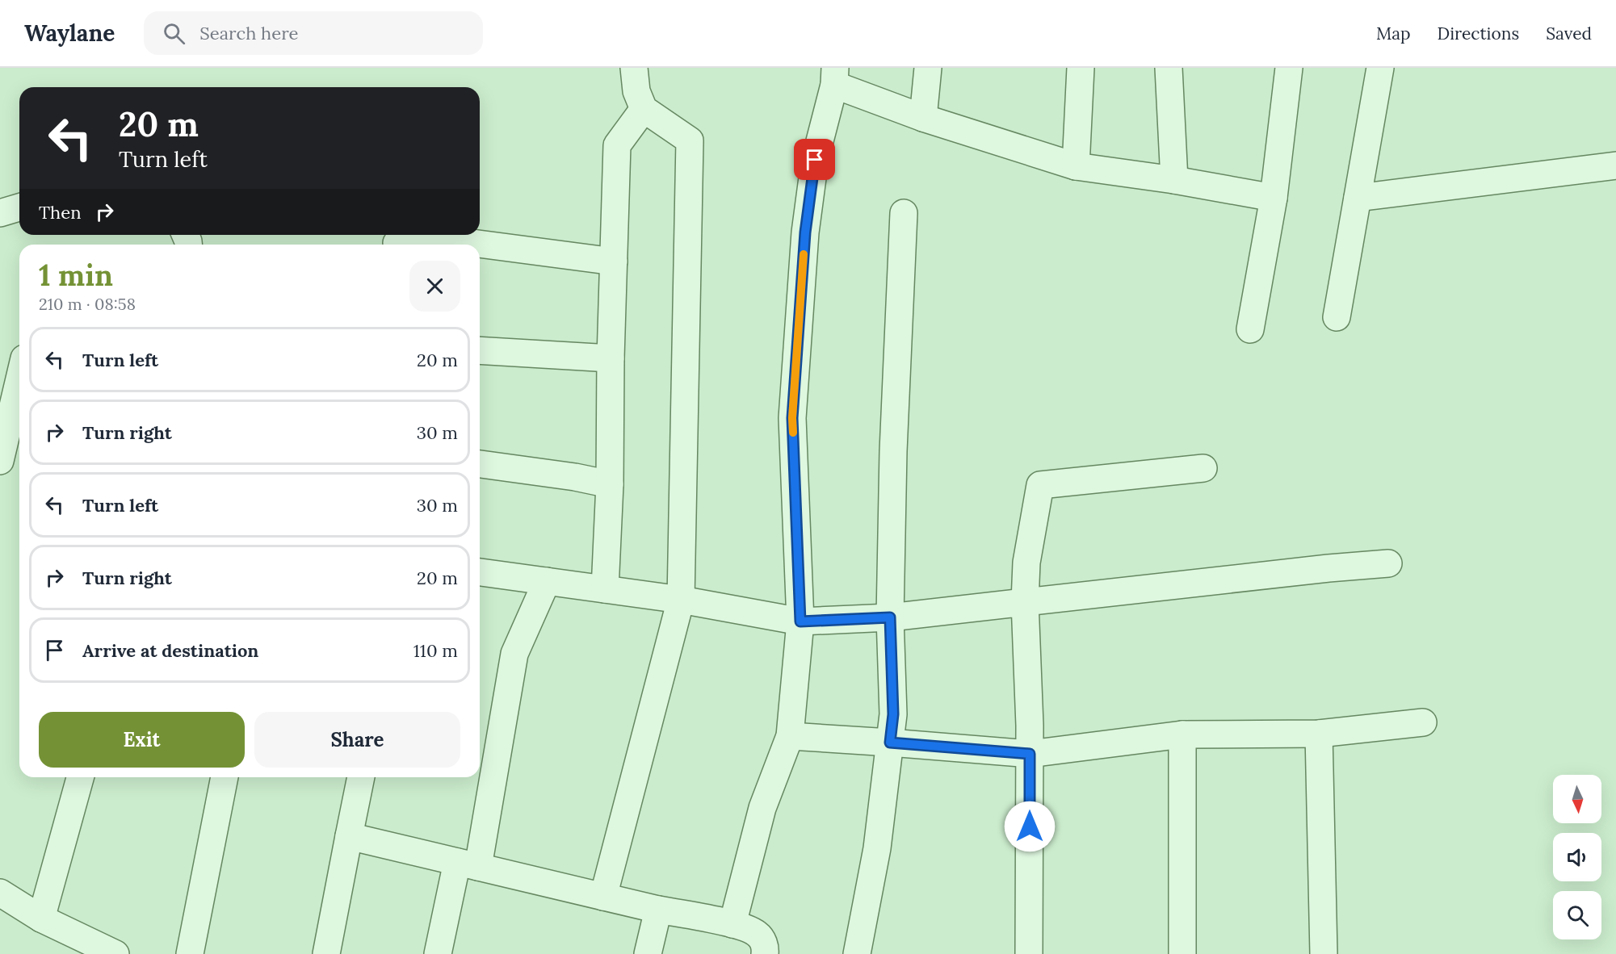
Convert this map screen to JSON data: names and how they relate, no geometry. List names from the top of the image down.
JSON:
{
  "north": "bottom",
  "page": {
    "header": "Waylane",
    "search": "Search here",
    "nav": ["Map", "Directions", "Saved"],
    "turn": ["20 m", "Turn left"],
    "then": "Then",
    "heading": ["1 min", "210 m · 08:58"],
    "list": [
      {
        "name": "Turn left",
        "value": "20 m"
      },
      {
        "name": "Turn right",
        "value": "30 m"
      },
      {
        "name": "Turn left",
        "value": "30 m"
      },
      {
        "name": "Turn right",
        "value": "20 m"
      },
      {
        "name": "Arrive at destination",
        "value": "110 m"
      }
    ],
    "buttons": ["Exit", "Share"]
  }
}
